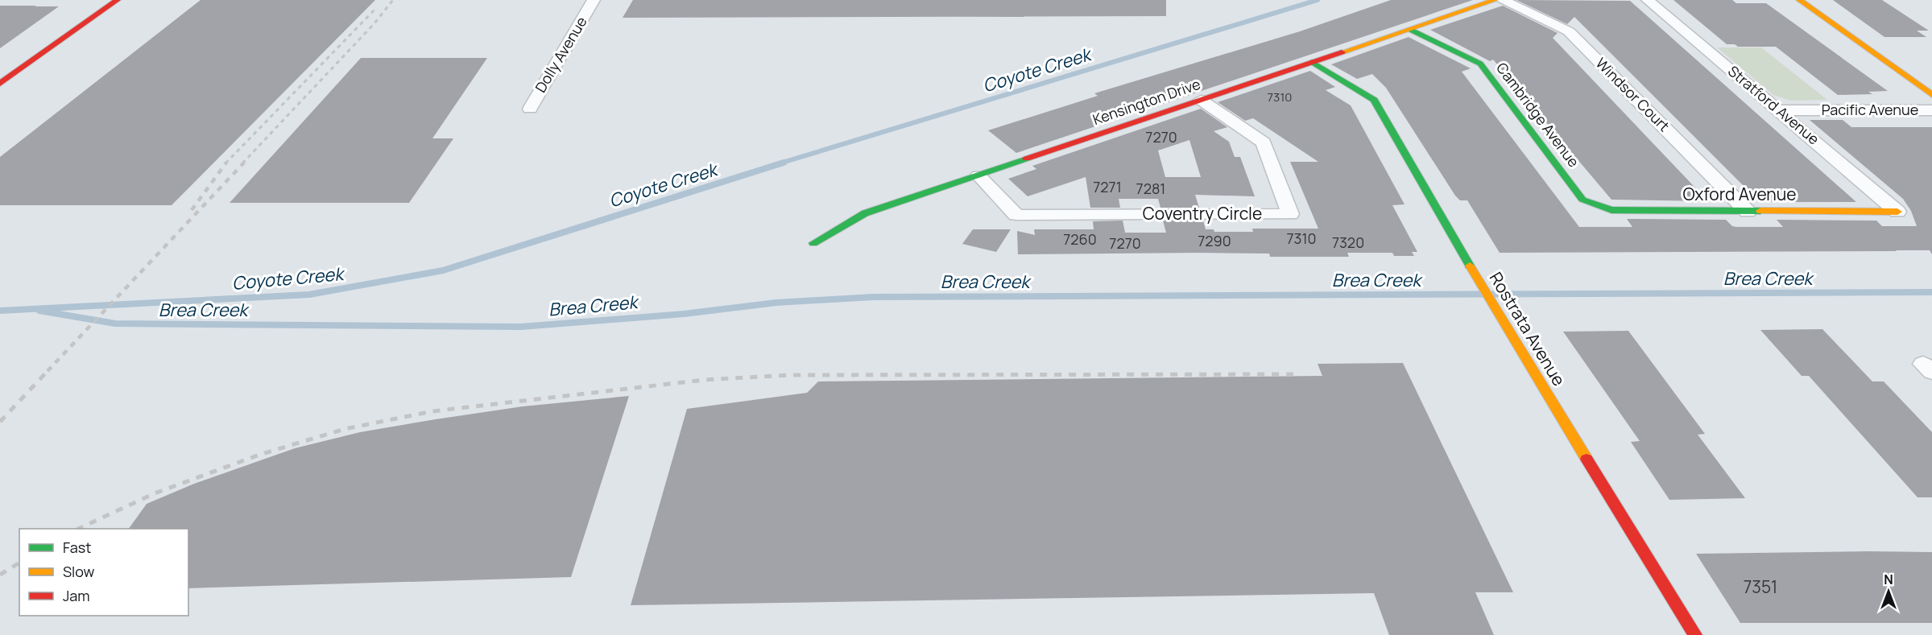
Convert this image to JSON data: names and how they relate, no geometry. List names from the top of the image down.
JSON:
{
  "streets": {
    "street": [
      "Dolly Avenue",
      "Windsor Court",
      "Kensington Drive",
      "Stratford Avenue",
      "Pacific Avenue",
      "Cambridge Avenue",
      "Oxford Avenue",
      "Coventry Circle",
      "Rostrata Avenue"
    ]
  },
  "crossings": [
    ["Windsor Court", "Oxford Avenue"],
    ["Kensington Drive", "Cambridge Avenue"],
    ["Kensington Drive", "Coventry Circle"],
    ["Kensington Drive", "Rostrata Avenue"],
    ["Stratford Avenue", "Pacific Avenue"],
    ["Stratford Avenue", "Oxford Avenue"],
    ["Cambridge Avenue", "Oxford Avenue"]
  ],
  "water": ["Coyote Creek", "Brea Creek"],
  "house_numbers": [
    "7310",
    "7270",
    "7271",
    "7281",
    "7310",
    "7260",
    "7290",
    "7320",
    "7270",
    "7351"
  ],
  "legend": ["Fast", "Slow", "Jam"],
  "north": "top"
}
